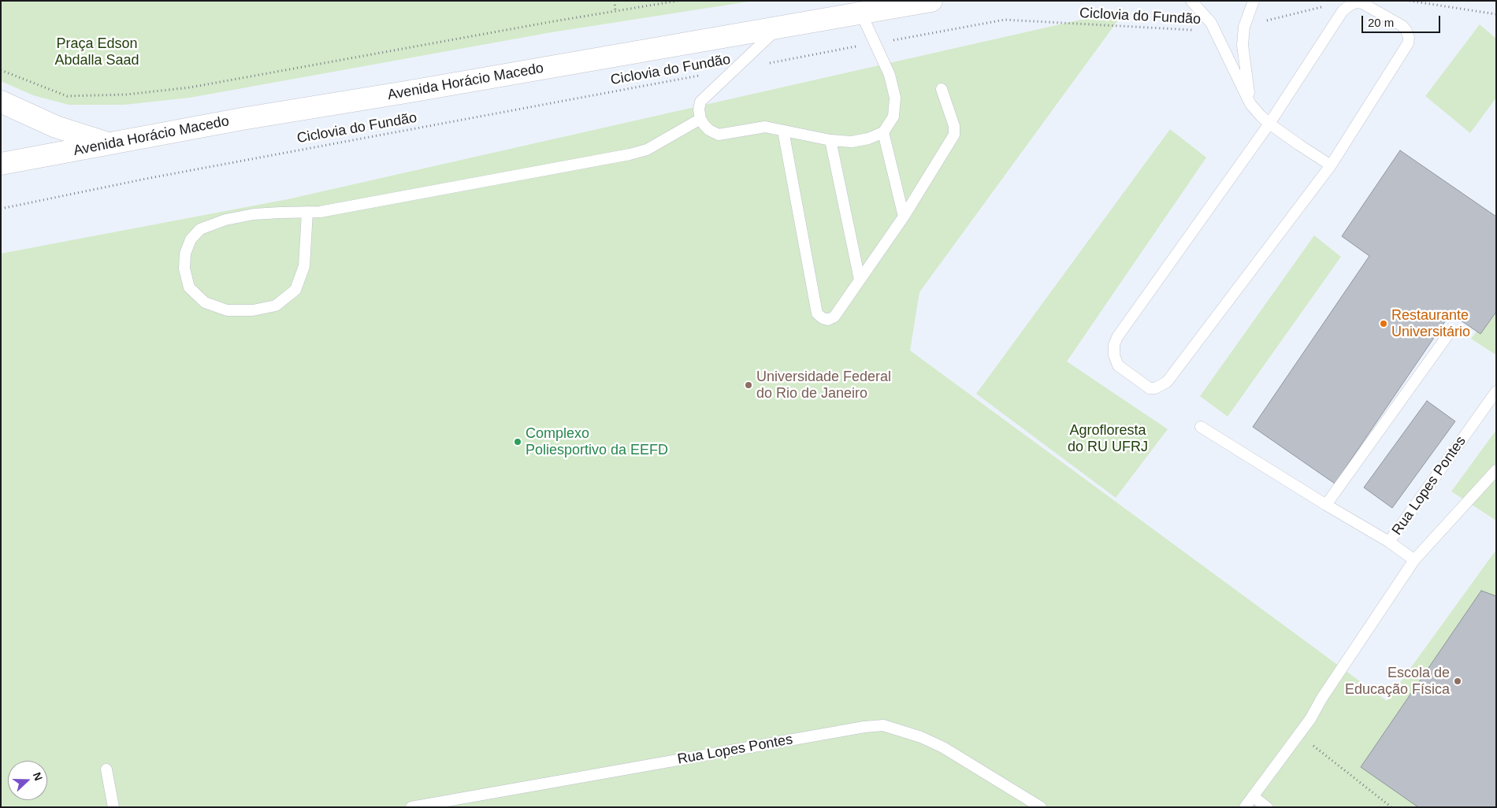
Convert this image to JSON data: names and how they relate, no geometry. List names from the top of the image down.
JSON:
{
  "streets": {
    "street": ["Avenida Horácio Macedo"],
    "lane": ["Rua Lopes Pontes"],
    "path": ["Ciclovia do Fundão"]
  },
  "parks": ["Praça Edson Abdalla Saad", "Agrofloresta do RU UFRJ"],
  "places": [
    "Restaurante Universitário",
    "Universidade Federal do Rio de Janeiro",
    "Complexo Poliesportivo da EEFD",
    "Escola de Educação Física"
  ],
  "scale_bar": "20 m",
  "north": "right"
}
